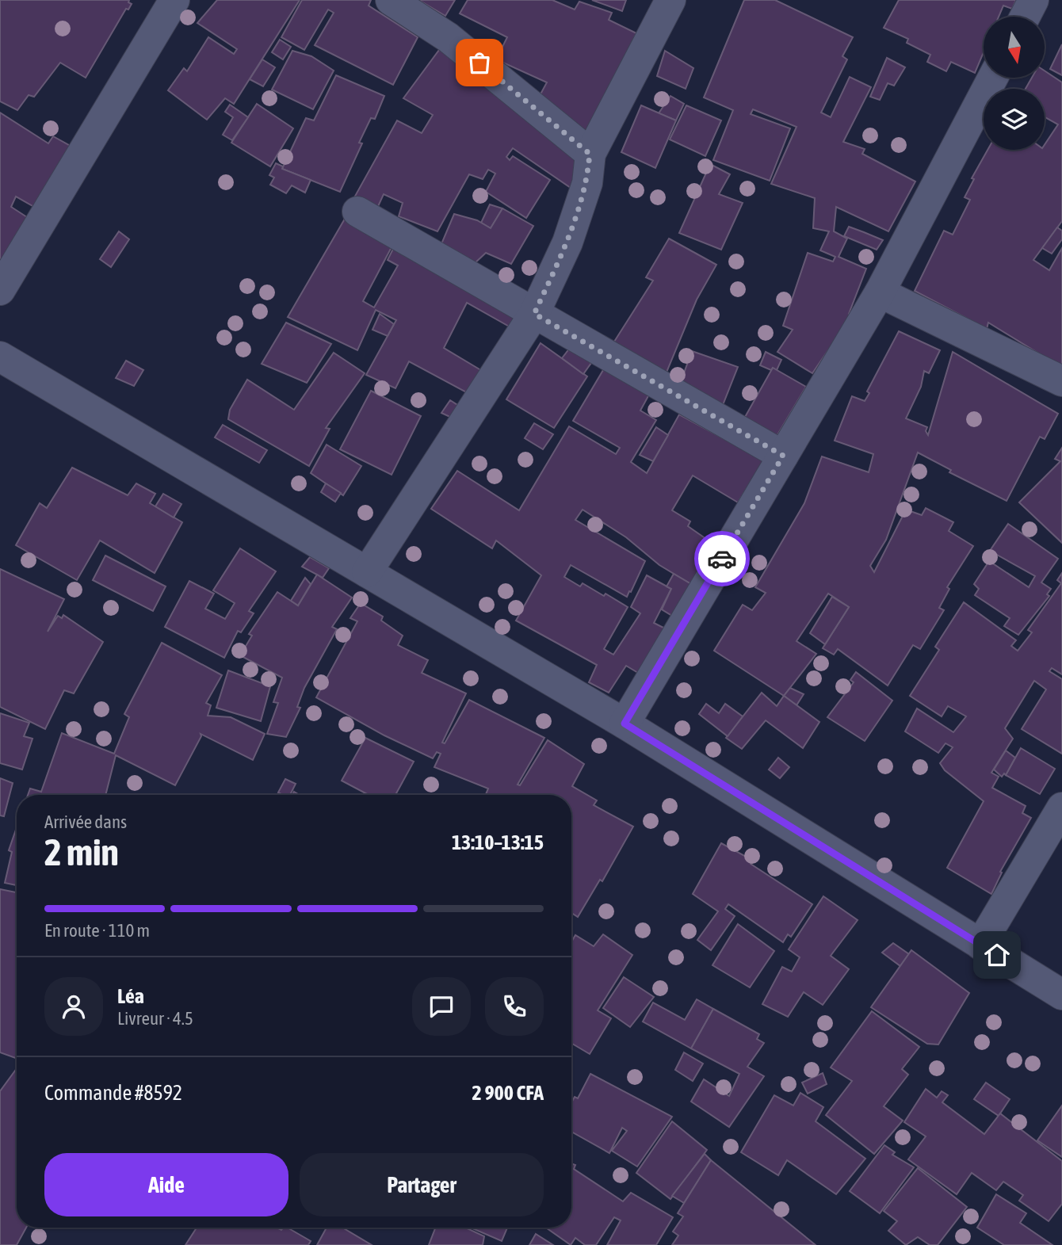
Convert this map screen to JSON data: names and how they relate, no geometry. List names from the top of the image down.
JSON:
{
  "north": "bottom",
  "page": {
    "heading": ["2 min", "Arrivée dans", "13:10–13:15"],
    "panel": [
      "Léa",
      "Livreur · 4.5",
      "Commande #8592",
      "2 900 CFA"
    ],
    "bar": "En route · 110 m",
    "buttons": ["Aide", "Partager"]
  }
}
